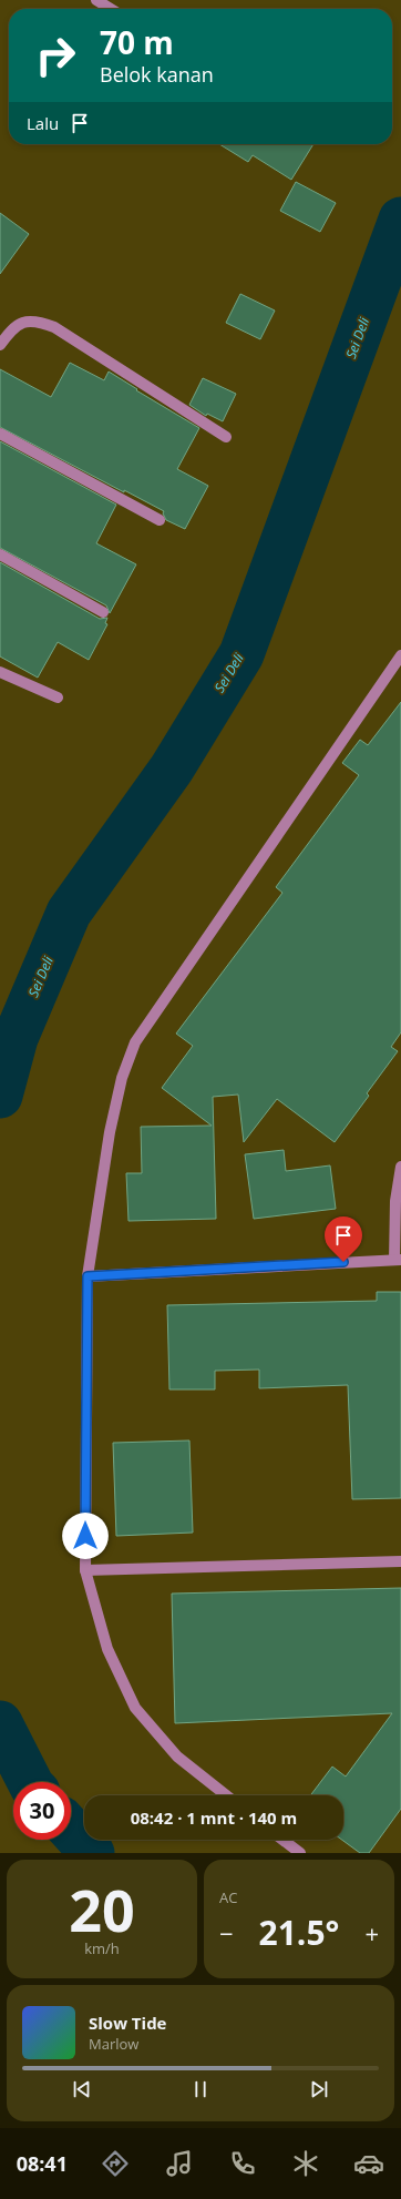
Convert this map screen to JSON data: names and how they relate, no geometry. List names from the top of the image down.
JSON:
{
  "water": ["Sei Deli"],
  "page": {
    "turn": ["70 m", "Belok kanan"],
    "then": "Lalu",
    "limit": "30",
    "trip": "08:42 · 1 mnt · 140 m",
    "tile": [
      ["20", "km/h"],
      "AC"
    ],
    "heat": ["−", "21.5°", "+"],
    "song": ["Slow Tide", "Marlow"],
    "tabs": "08:41"
  }
}
